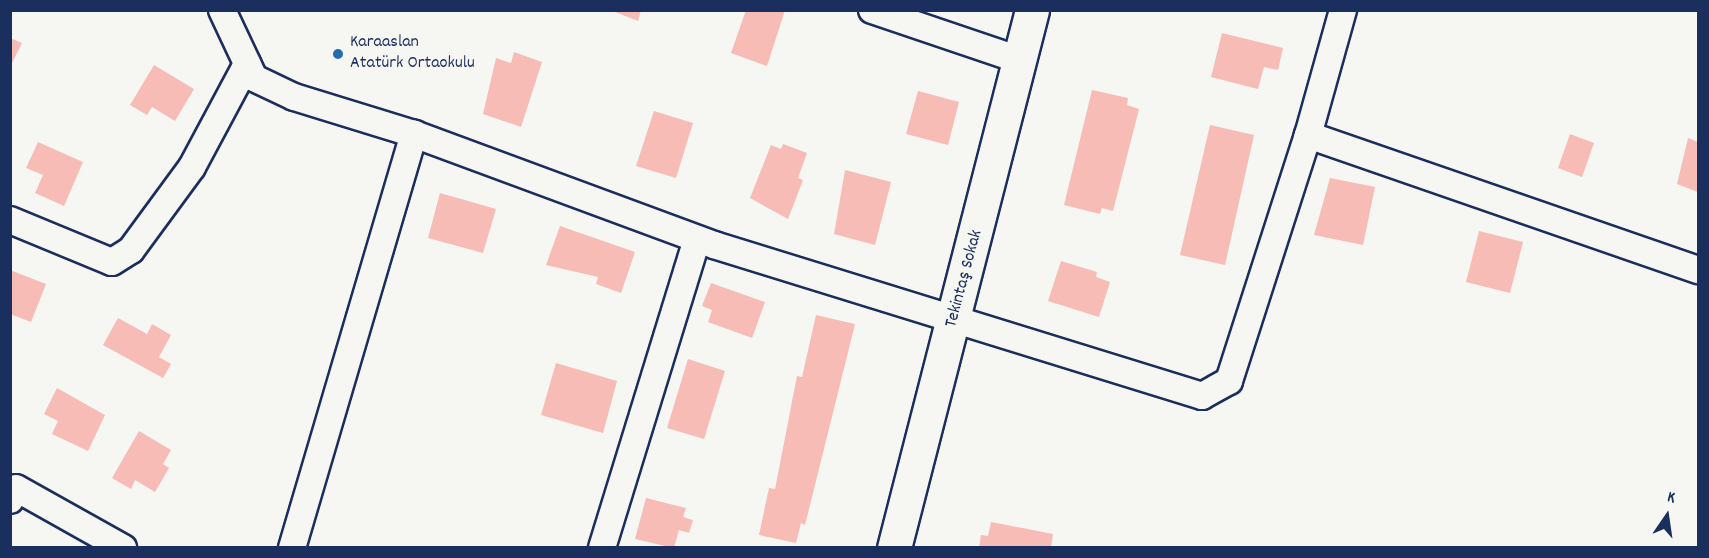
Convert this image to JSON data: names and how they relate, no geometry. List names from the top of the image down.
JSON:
{
  "streets": {
    "street": ["Tekintaş Sokak"]
  },
  "places": ["Karaaslan Atatürk Ortaokulu"],
  "north": "top"
}
